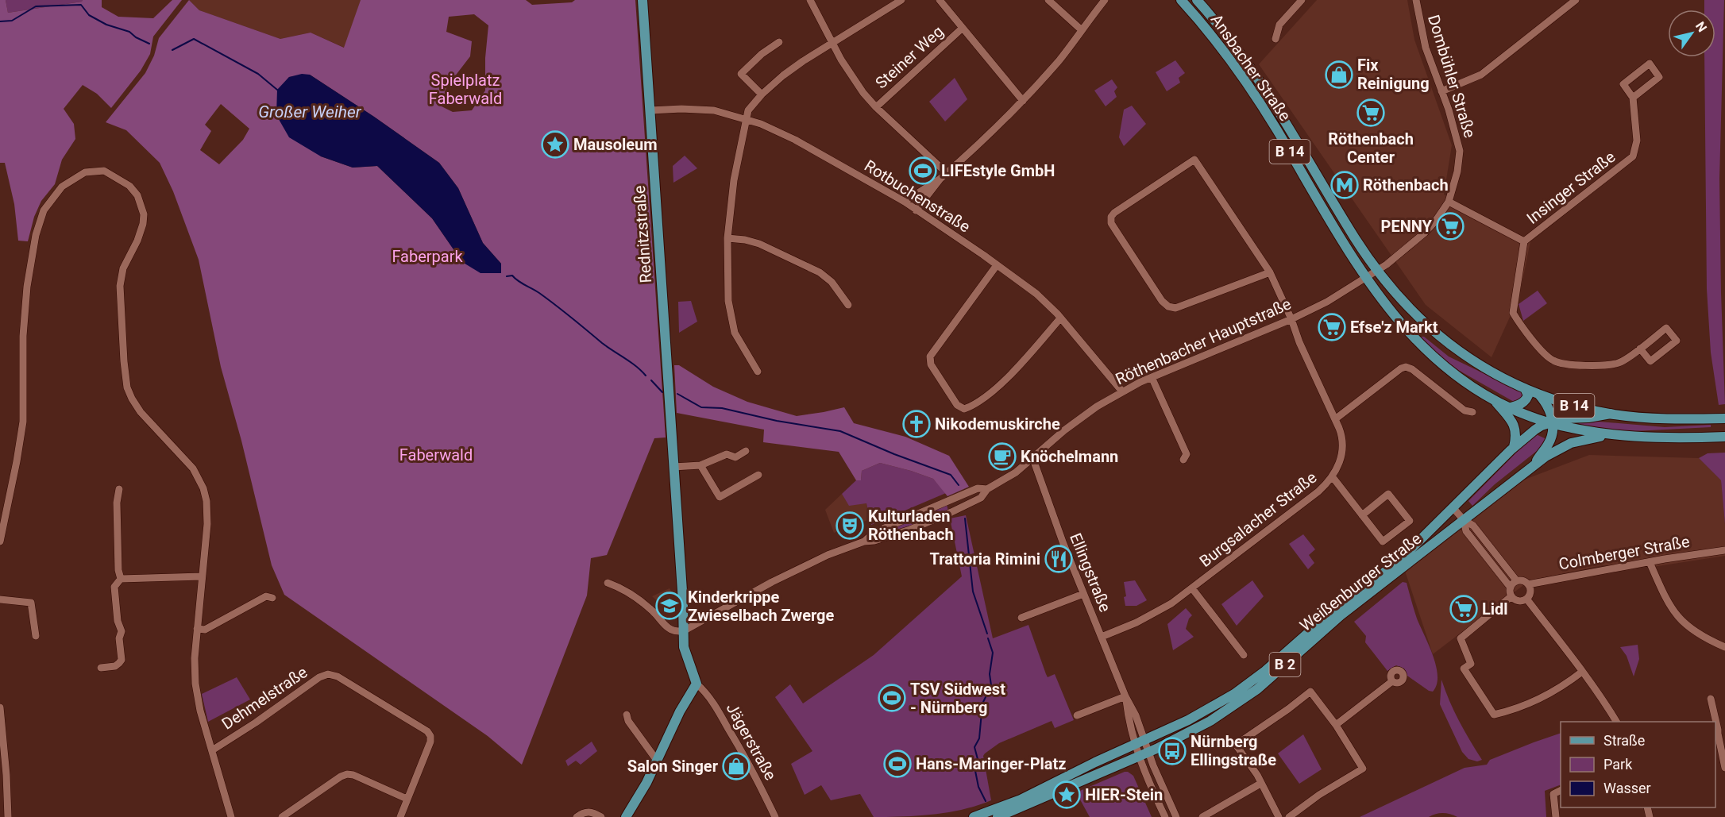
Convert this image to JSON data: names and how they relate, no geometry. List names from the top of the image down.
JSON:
{
  "streets": {
    "main road": [
      "Ansbacher Straße",
      "B 14",
      "Rednitzstraße",
      "Weißenburger Straße",
      "B 2"
    ],
    "street": [
      "Steiner Weg",
      "Dombühler Straße",
      "Insinger Straße",
      "Rotbuchenstraße",
      "Röthenbacher Hauptstraße",
      "Burgsalacher Straße",
      "Colmberger Straße",
      "Ellingstraße",
      "Dehmelstraße",
      "Jägerstraße"
    ]
  },
  "crossings": [
    ["Ansbacher Straße", "Dombühler Straße"],
    ["Ansbacher Straße", "Röthenbacher Hauptstraße"],
    ["Ansbacher Straße", "Weißenburger Straße"],
    ["Ansbacher Straße", "B 2"],
    ["Dombühler Straße", "Insinger Straße"],
    ["Rotbuchenstraße", "Rednitzstraße"],
    ["Rotbuchenstraße", "Röthenbacher Hauptstraße"],
    ["Rednitzstraße", "Röthenbacher Hauptstraße"],
    ["Rednitzstraße", "Jägerstraße"],
    ["Röthenbacher Hauptstraße", "Burgsalacher Straße"],
    ["Röthenbacher Hauptstraße", "Ellingstraße"],
    ["Burgsalacher Straße", "Ellingstraße"],
    ["Ellingstraße", "Weißenburger Straße"],
    ["Weißenburger Straße", "B 2"]
  ],
  "water": ["Großer Weiher"],
  "parks": ["Spielplatz Faberwald", "Faberpark", "Faberwald"],
  "places": {
    "shop": ["Fix Reinigung", "Salon Singer"],
    "supermarket": [
      "Röthenbach Center",
      "PENNY",
      "Efse'z Markt",
      "Lidl"
    ],
    "place": ["Mausoleum", "HIER-Stein"],
    "sports": ["LIFEstyle GmbH", "TSV Südwest - Nürnberg", "Hans-Maringer-Platz"],
    "metro station": ["Röthenbach"],
    "church": ["Nikodemuskirche"],
    "cafe": ["Knöchelmann"],
    "theatre": ["Kulturladen Röthenbach"],
    "restaurant": ["Trattoria Rimini"],
    "school or university": ["Kinderkrippe Zwieselbach Zwerge"],
    "bus stop": ["Nürnberg Ellingstraße"]
  },
  "legend": ["Straße", "Park", "Wasser"],
  "north": "top right"
}
